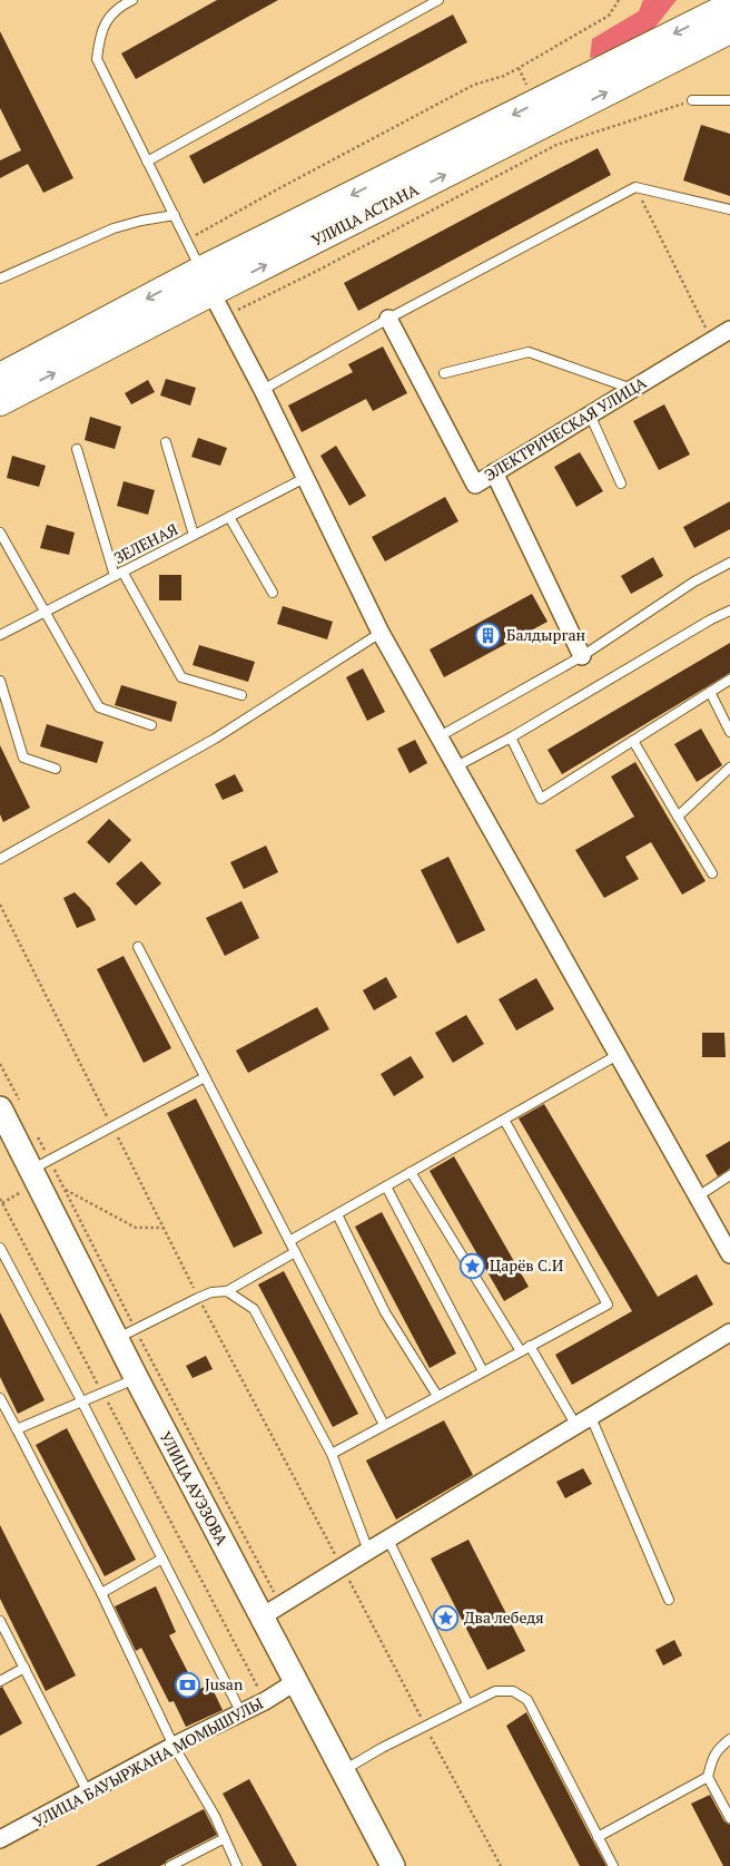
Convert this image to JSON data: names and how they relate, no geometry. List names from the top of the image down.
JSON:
{
  "streets": {
    "main road": ["УЛИЦА АСТАНА"],
    "street": ["ЭЛЕКТРИЧЕСКАЯ УЛИЦА", "УЛИЦА АУЭЗОВА", "УЛИЦА БАУЫРЖАНА МОМЫШУЛЫ"],
    "lane": ["ЗЕЛЕНАЯ"]
  },
  "crossings": [
    ["УЛИЦА АУЭЗОВА", "УЛИЦА БАУЫРЖАНА МОМЫШУЛЫ"]
  ],
  "places": {
    "building": ["Балдырган"],
    "place": ["Царёв С.И", "Два лебедя"],
    "bank": ["Jusan"]
  }
}
